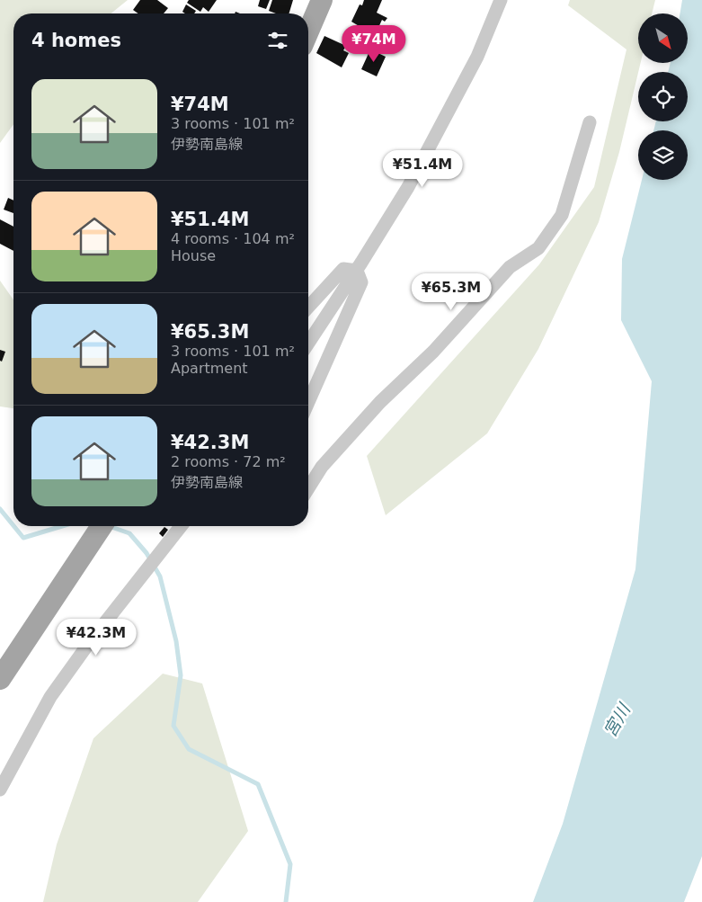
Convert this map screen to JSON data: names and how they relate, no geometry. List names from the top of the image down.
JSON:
{
  "water": ["宮川"],
  "north": "bottom right",
  "page": {
    "heading": "4 homes",
    "price": [
      "¥74M",
      "¥51.4M",
      "¥65.3M",
      "¥42.3M"
    ],
    "list": [
      {
        "name": "¥74M",
        "note": "3 rooms · 101 m² · 伊勢南島線"
      },
      {
        "name": "¥51.4M",
        "note": "4 rooms · 104 m² · House"
      },
      {
        "name": "¥65.3M",
        "note": "3 rooms · 101 m² · Apartment"
      },
      {
        "name": "¥42.3M",
        "note": "2 rooms · 72 m² · 伊勢南島線"
      }
    ]
  }
}
